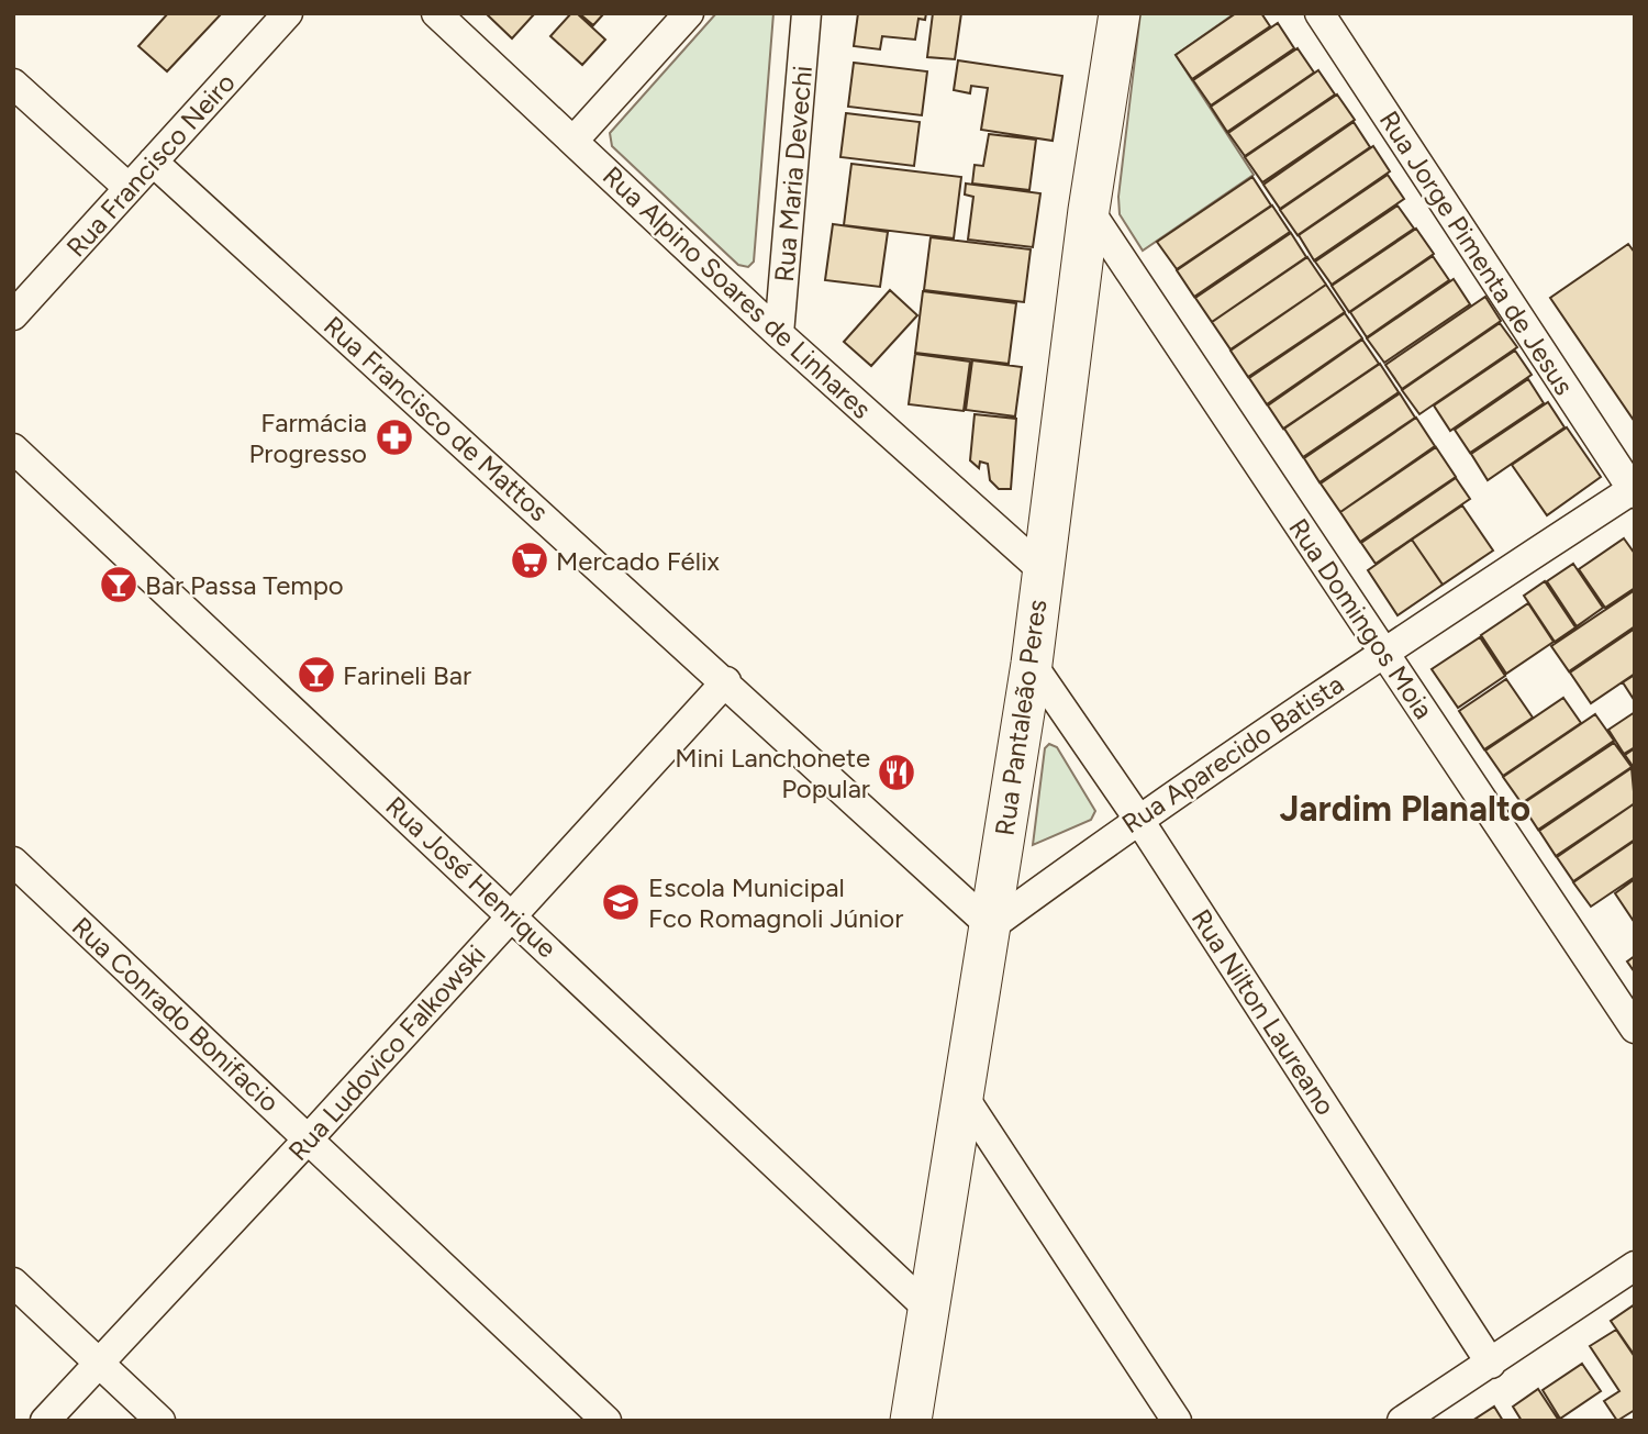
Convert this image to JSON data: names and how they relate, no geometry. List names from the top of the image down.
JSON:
{
  "streets": {
    "street": [
      "Rua Francisco Neiro",
      "Rua Maria Devechi",
      "Rua Jorge Pimenta de Jesus",
      "Rua Alpino Soares de Linhares",
      "Rua Francisco de Mattos",
      "Rua Domingos Moia",
      "Rua Pantaleão Peres",
      "Rua Aparecido Batista",
      "Rua José Henrique",
      "Rua Nilton Laureano",
      "Rua Conrado Bonifacio",
      "Rua Ludovico Falkowski"
    ]
  },
  "crossings": [
    ["Rua Francisco Neiro", "Rua Francisco de Mattos"],
    ["Rua Maria Devechi", "Rua Alpino Soares de Linhares"],
    ["Rua Jorge Pimenta de Jesus", "Rua Aparecido Batista"],
    ["Rua Alpino Soares de Linhares", "Rua Pantaleão Peres"],
    ["Rua Francisco de Mattos", "Rua Pantaleão Peres"],
    ["Rua Francisco de Mattos", "Rua Aparecido Batista"],
    ["Rua Francisco de Mattos", "Rua Ludovico Falkowski"],
    ["Rua Domingos Moia", "Rua Pantaleão Peres"],
    ["Rua Domingos Moia", "Rua Aparecido Batista"],
    ["Rua Pantaleão Peres", "Rua Aparecido Batista"],
    ["Rua Pantaleão Peres", "Rua José Henrique"],
    ["Rua Pantaleão Peres", "Rua Nilton Laureano"],
    ["Rua Aparecido Batista", "Rua Nilton Laureano"],
    ["Rua José Henrique", "Rua Ludovico Falkowski"],
    ["Rua Conrado Bonifacio", "Rua Ludovico Falkowski"]
  ],
  "districts": ["Jardim Planalto"],
  "places": {
    "pharmacy": ["Farmácia Progresso"],
    "supermarket": ["Mercado Félix"],
    "bar": ["Bar Passa Tempo", "Farineli Bar"],
    "restaurant": ["Mini Lanchonete Popular"],
    "school or university": ["Escola Municipal Fco Romagnoli Júnior"]
  }
}
